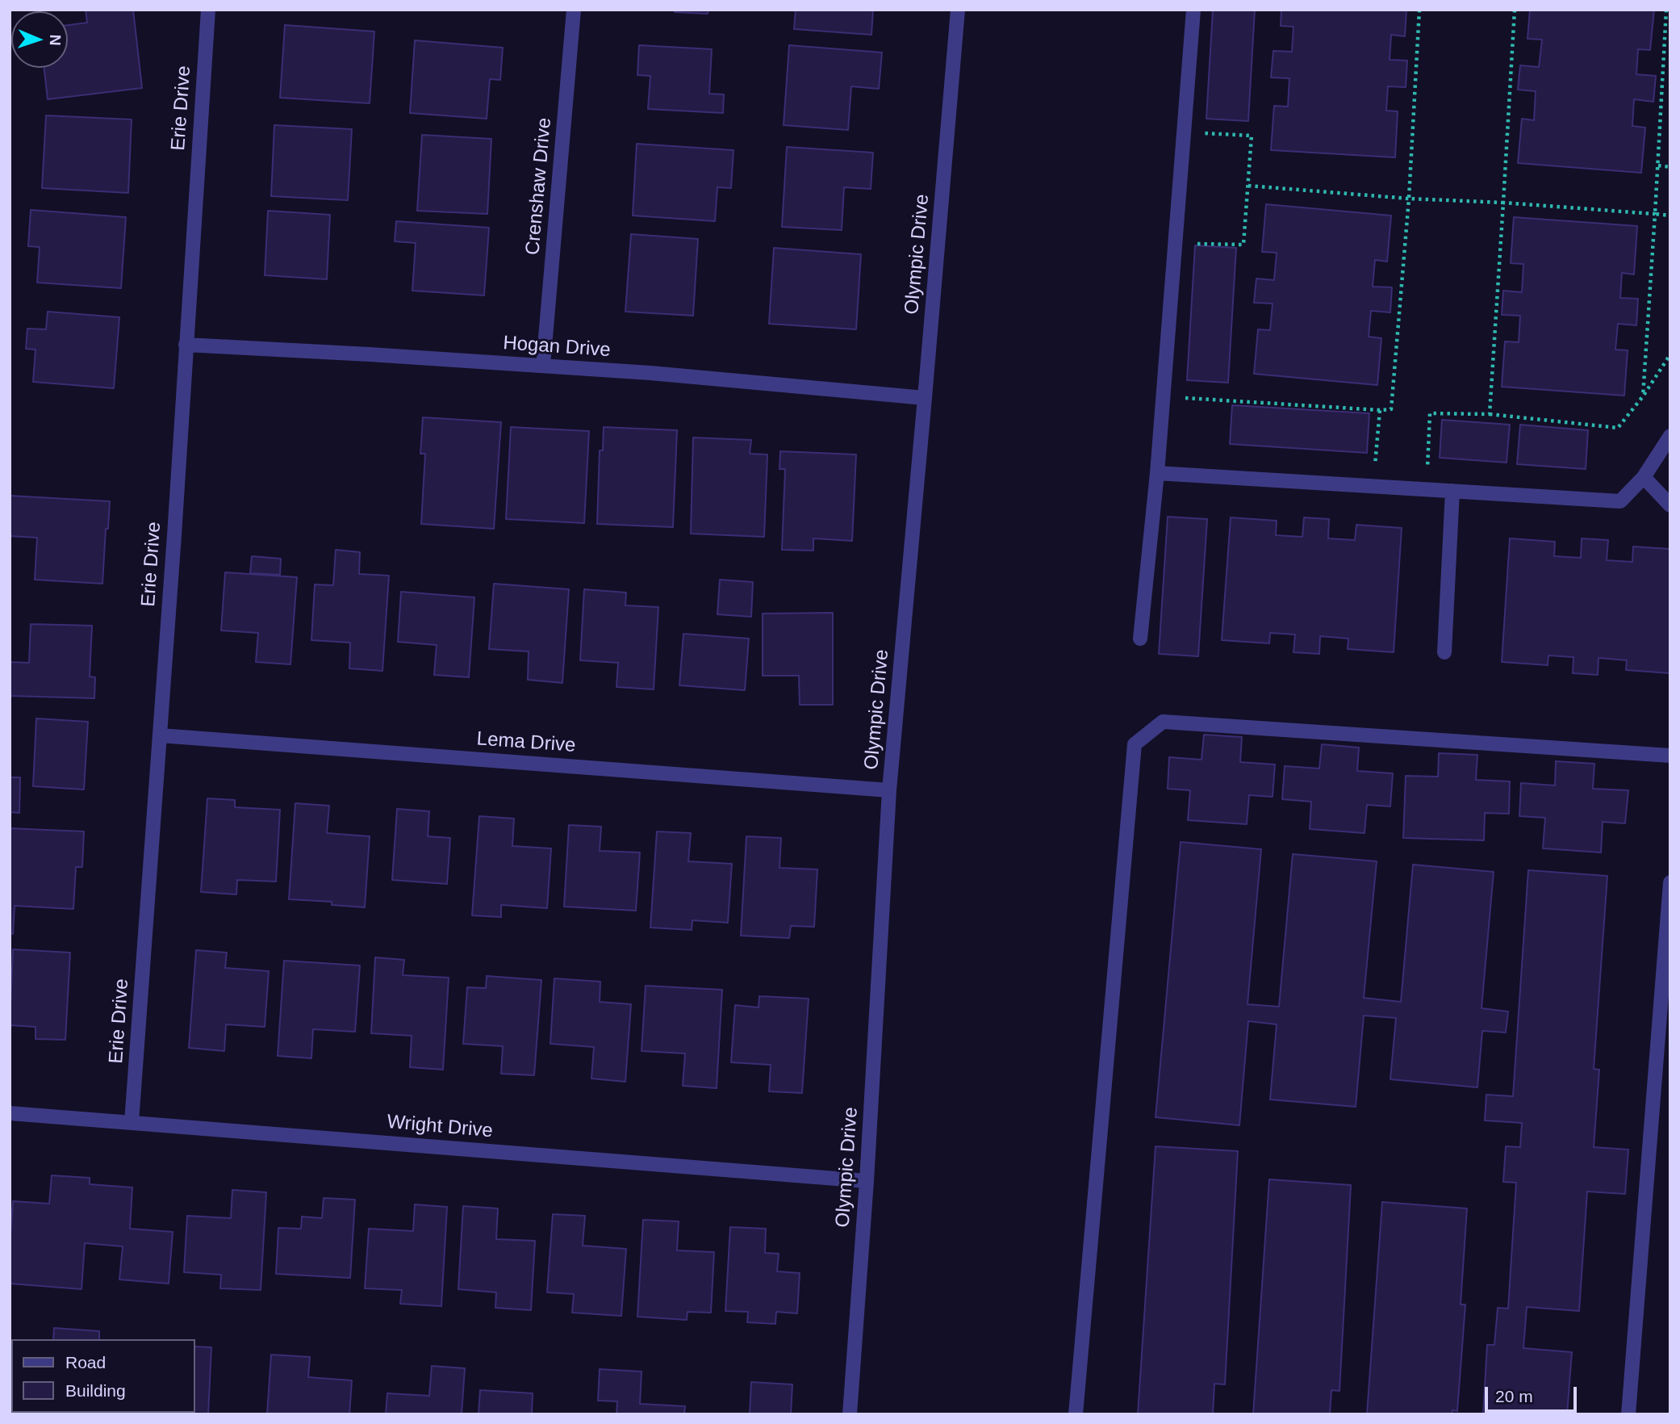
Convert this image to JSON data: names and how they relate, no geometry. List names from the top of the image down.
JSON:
{
  "streets": {
    "street": [
      "Erie Drive",
      "Crenshaw Drive",
      "Olympic Drive",
      "Hogan Drive",
      "Lema Drive",
      "Wright Drive"
    ]
  },
  "crossings": [
    ["Erie Drive", "Hogan Drive"],
    ["Erie Drive", "Lema Drive"],
    ["Erie Drive", "Wright Drive"],
    ["Crenshaw Drive", "Hogan Drive"],
    ["Olympic Drive", "Hogan Drive"],
    ["Olympic Drive", "Lema Drive"],
    ["Olympic Drive", "Wright Drive"]
  ],
  "legend": ["Road", "Building"],
  "scale_bar": "20 m",
  "north": "right"
}
